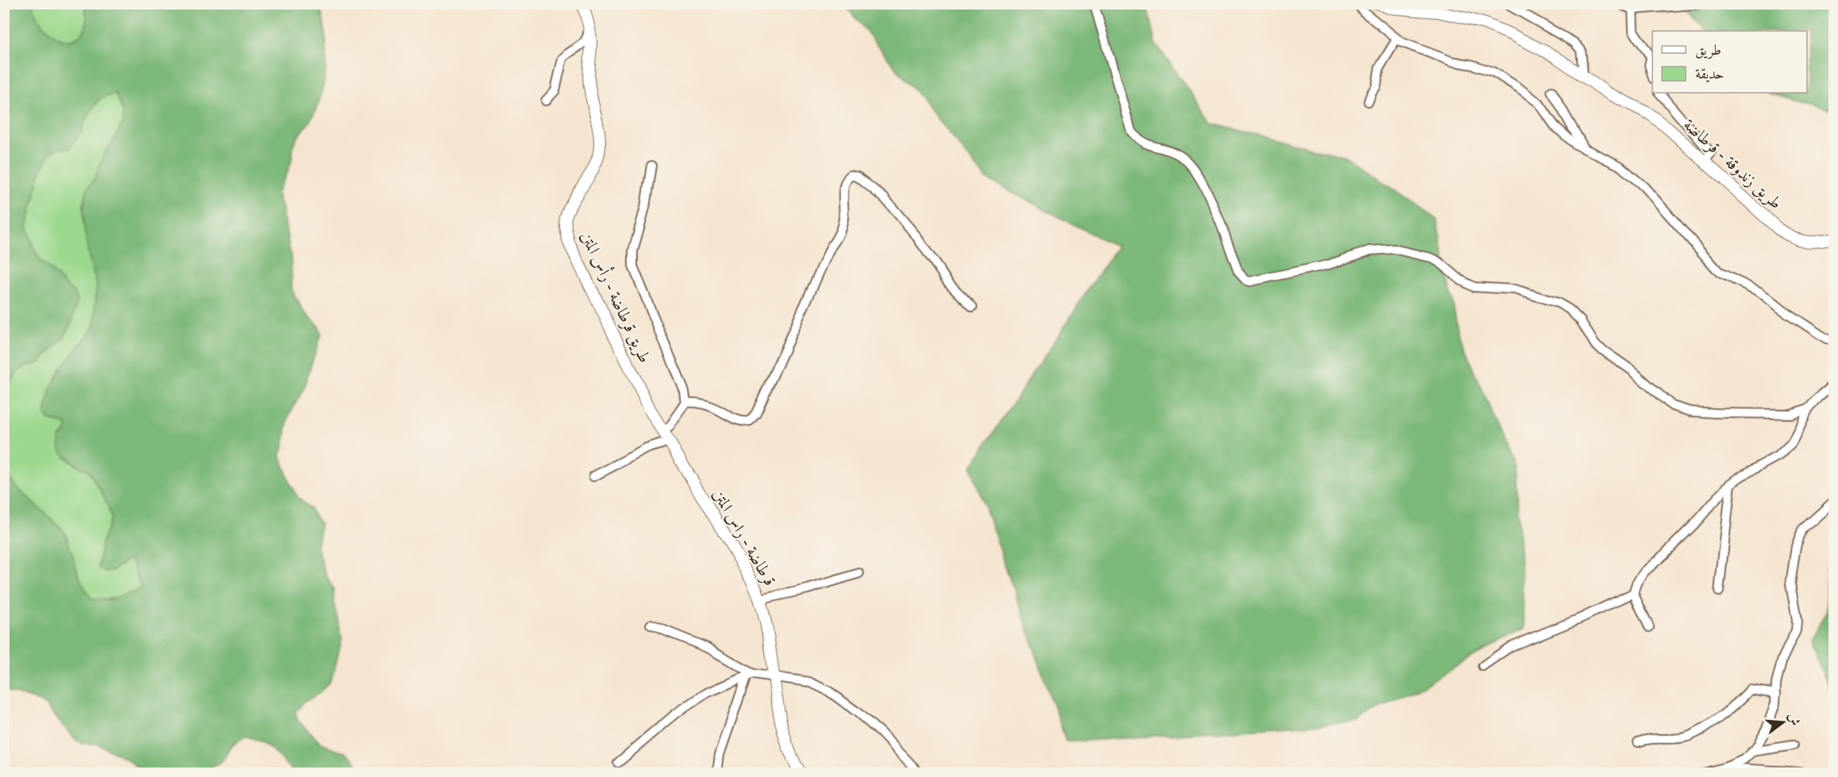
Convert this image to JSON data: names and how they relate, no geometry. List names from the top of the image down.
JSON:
{
  "streets": {
    "main road": ["طريق زندوقة - قرطاضة", "طريق قرطاضة - رأس المتن", "قرطاضة - راس المتن"]
  },
  "crossings": [
    ["طريق قرطاضة - رأس المتن", "قرطاضة - راس المتن"]
  ],
  "legend": ["طريق", "حديقة"],
  "north": "right"
}
